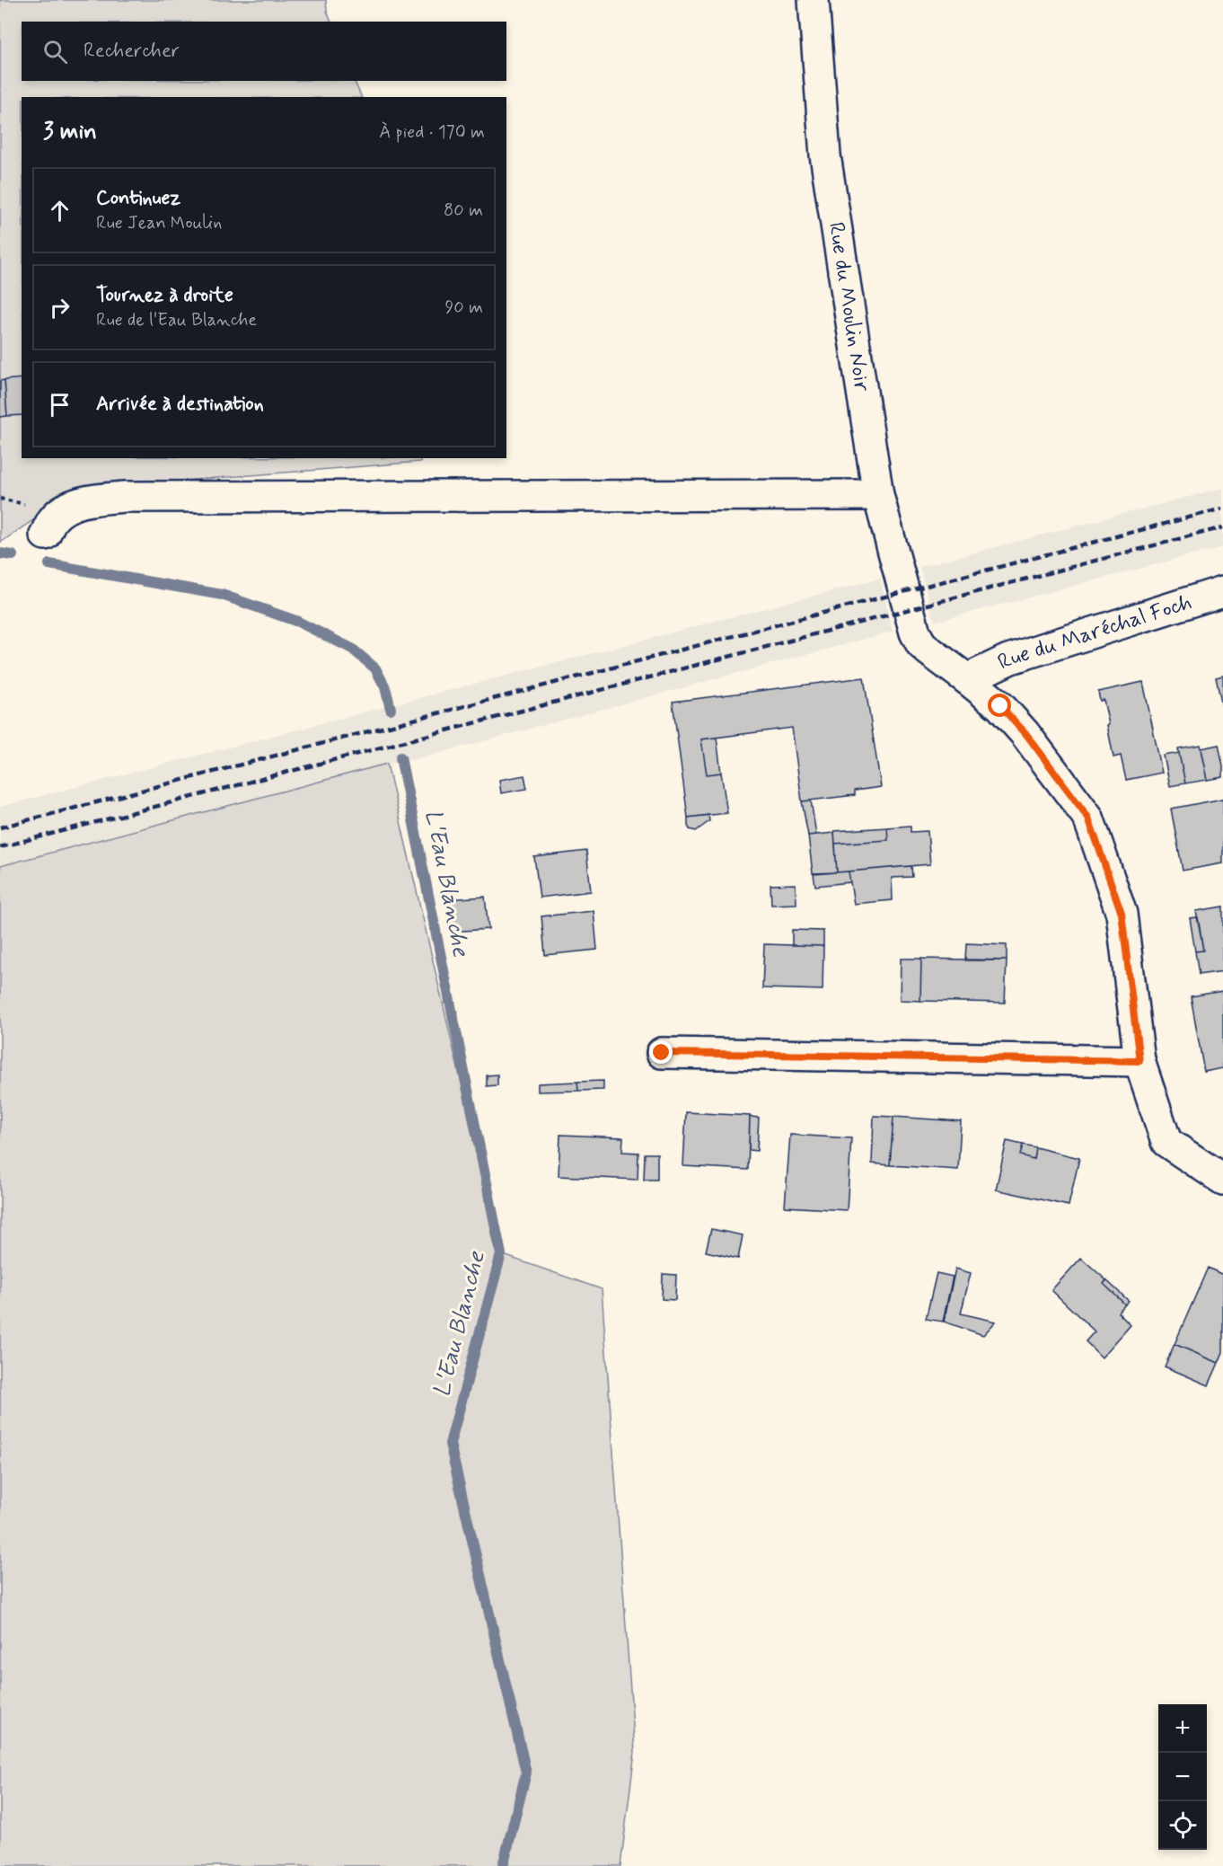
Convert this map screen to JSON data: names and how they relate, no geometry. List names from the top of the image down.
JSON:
{
  "streets": {
    "street": ["Rue du Moulin Noir", "Rue du Maréchal Foch"]
  },
  "crossings": [
    ["Rue du Moulin Noir", "Rue du Maréchal Foch"]
  ],
  "water": ["L'Eau Blanche"],
  "page": {
    "search": "Rechercher",
    "heading": ["3 min", "À pied · 170 m"],
    "list": [
      ["Continuez", "Rue Jean Moulin", "80 m"],
      ["Tournez à droite", "Rue de l'Eau Blanche", "90 m"],
      "Arrivée à destination"
    ],
    "map_buttons": ["+", "−"]
  }
}
